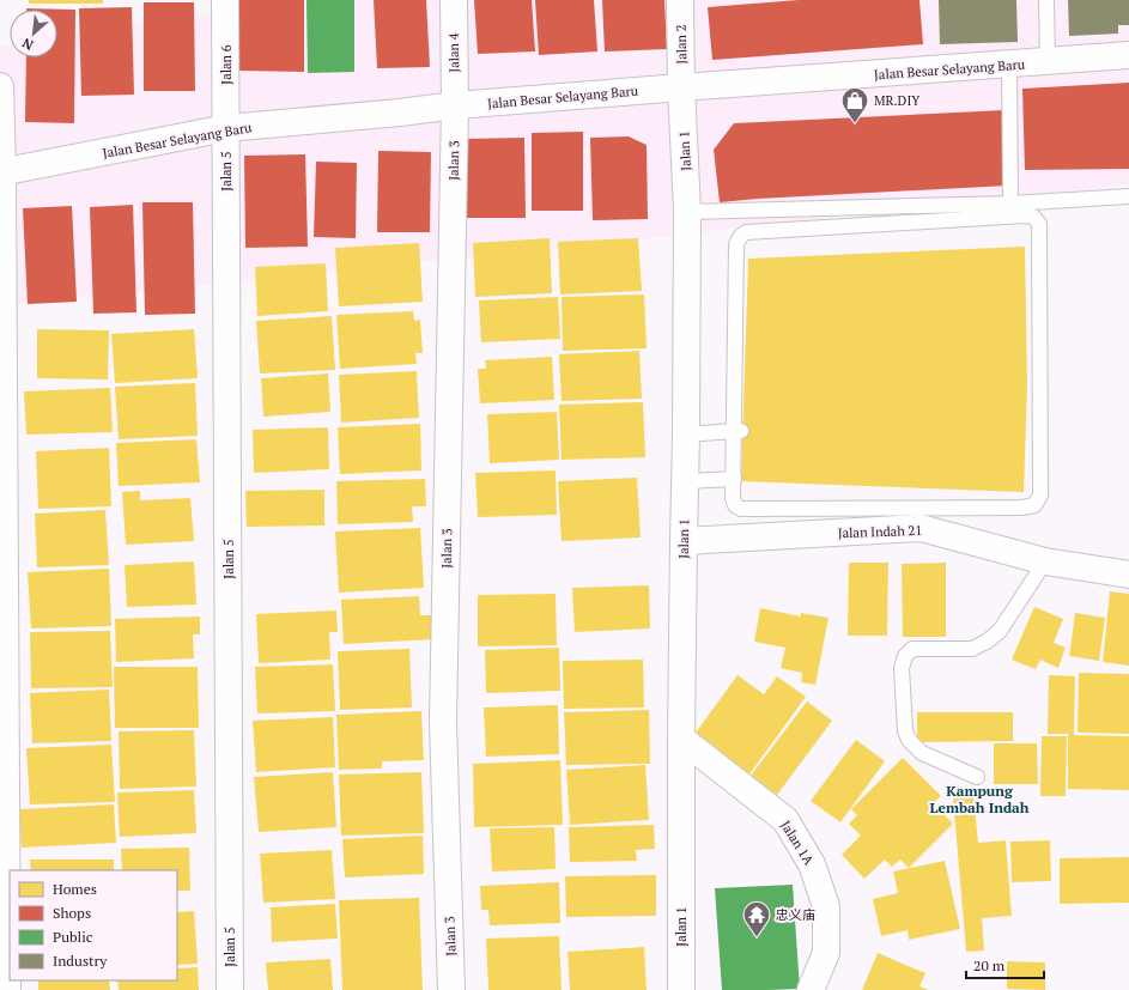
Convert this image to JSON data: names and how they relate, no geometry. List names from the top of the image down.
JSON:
{
  "streets": {
    "street": [
      "Jalan 2",
      "Jalan 4",
      "Jalan 6",
      "Jalan Besar Selayang Baru",
      "Jalan 1",
      "Jalan 3",
      "Jalan 5",
      "Jalan Indah 21",
      "Jalan 1A"
    ]
  },
  "crossings": [
    ["Jalan 2", "Jalan Besar Selayang Baru"],
    ["Jalan 2", "Jalan 1"],
    ["Jalan 4", "Jalan Besar Selayang Baru"],
    ["Jalan 4", "Jalan 3"],
    ["Jalan 6", "Jalan Besar Selayang Baru"],
    ["Jalan 6", "Jalan 5"],
    ["Jalan Besar Selayang Baru", "Jalan 1"],
    ["Jalan Besar Selayang Baru", "Jalan 3"],
    ["Jalan Besar Selayang Baru", "Jalan 5"],
    ["Jalan 1", "Jalan Indah 21"],
    ["Jalan 1", "Jalan 1A"]
  ],
  "districts": ["Kampung Lembah Indah"],
  "places": {
    "shop": ["MR.DIY"],
    "temple": ["忠义庙"]
  },
  "legend": [
    "Homes",
    "Shops",
    "Public",
    "Industry"
  ],
  "scale_bar": "20 m",
  "north": "bottom left"
}
